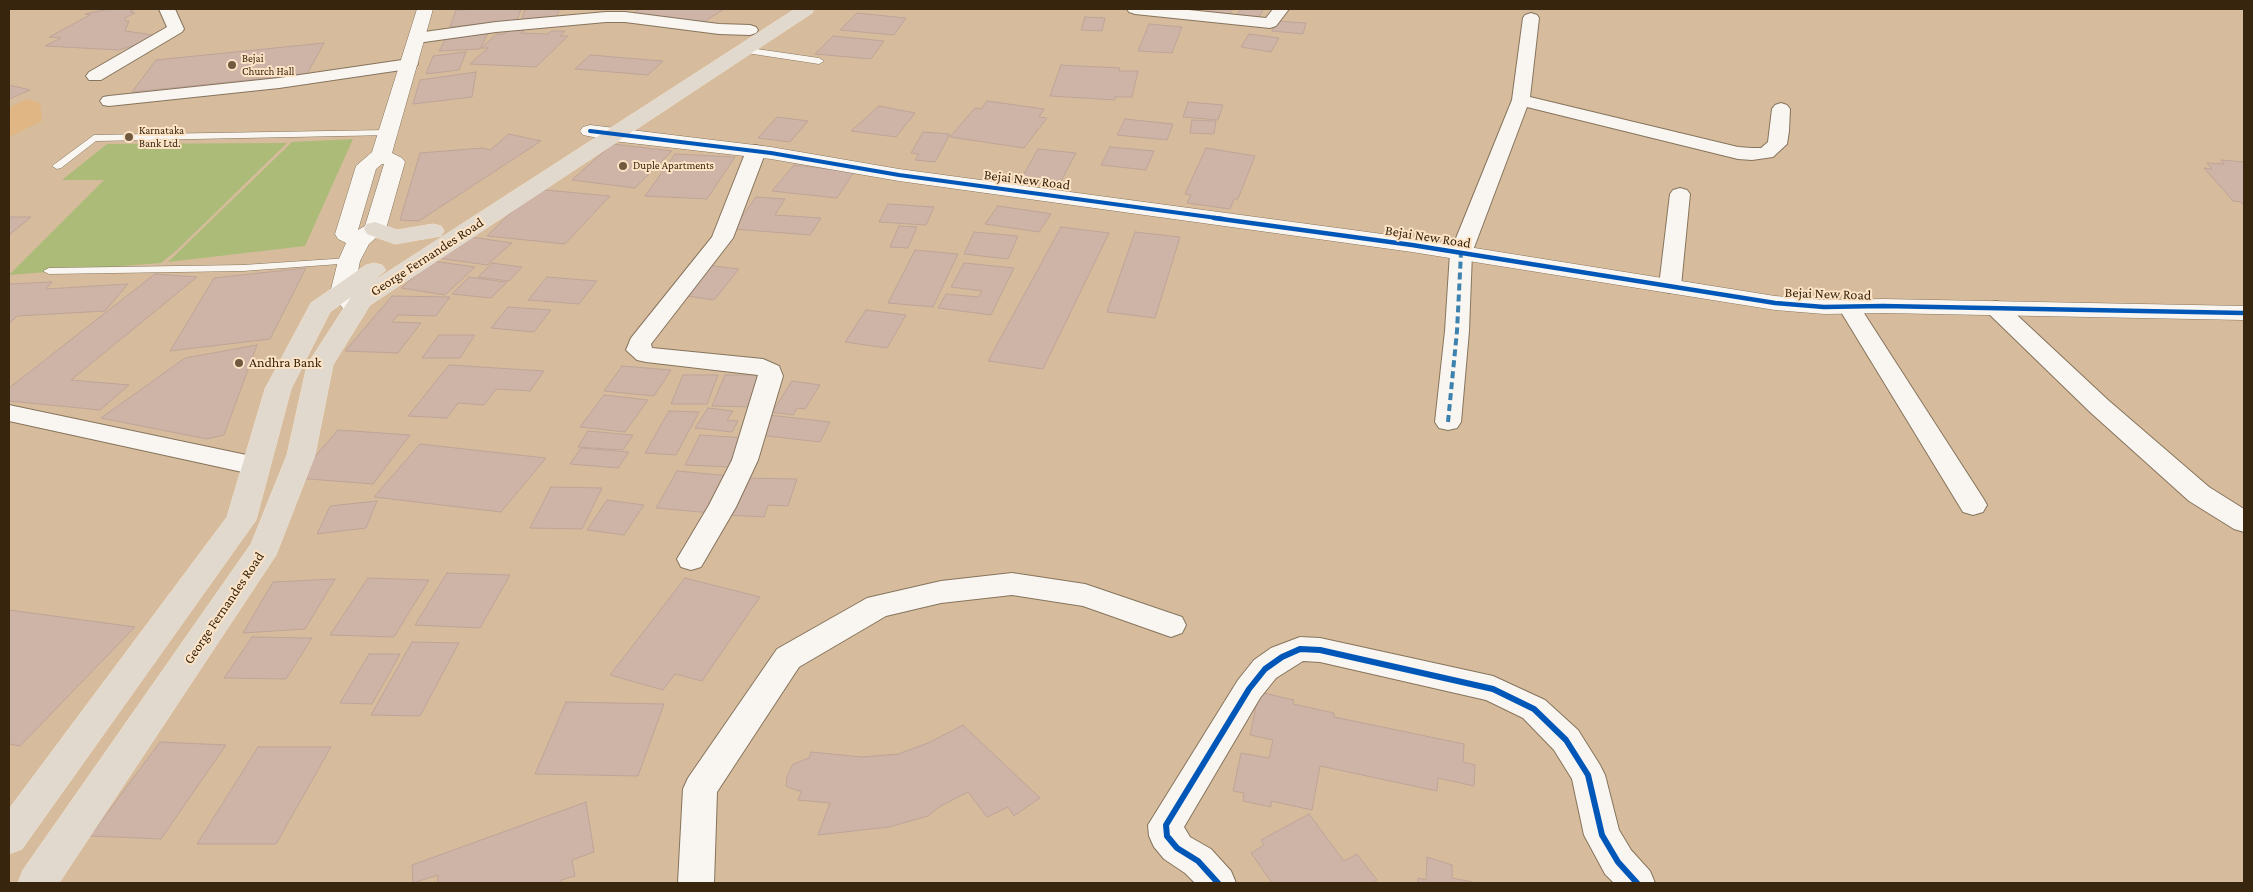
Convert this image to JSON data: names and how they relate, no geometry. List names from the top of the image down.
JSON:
{
  "streets": {
    "main road": ["George Fernandes Road"],
    "street": ["Bejai New Road"]
  },
  "crossings": [
    ["Bejai New Road", "George Fernandes Road"]
  ],
  "places": [
    "Bejai Church Hall",
    "Karnataka Bank Ltd.",
    "Duple Apartments",
    "Andhra Bank"
  ]
}
